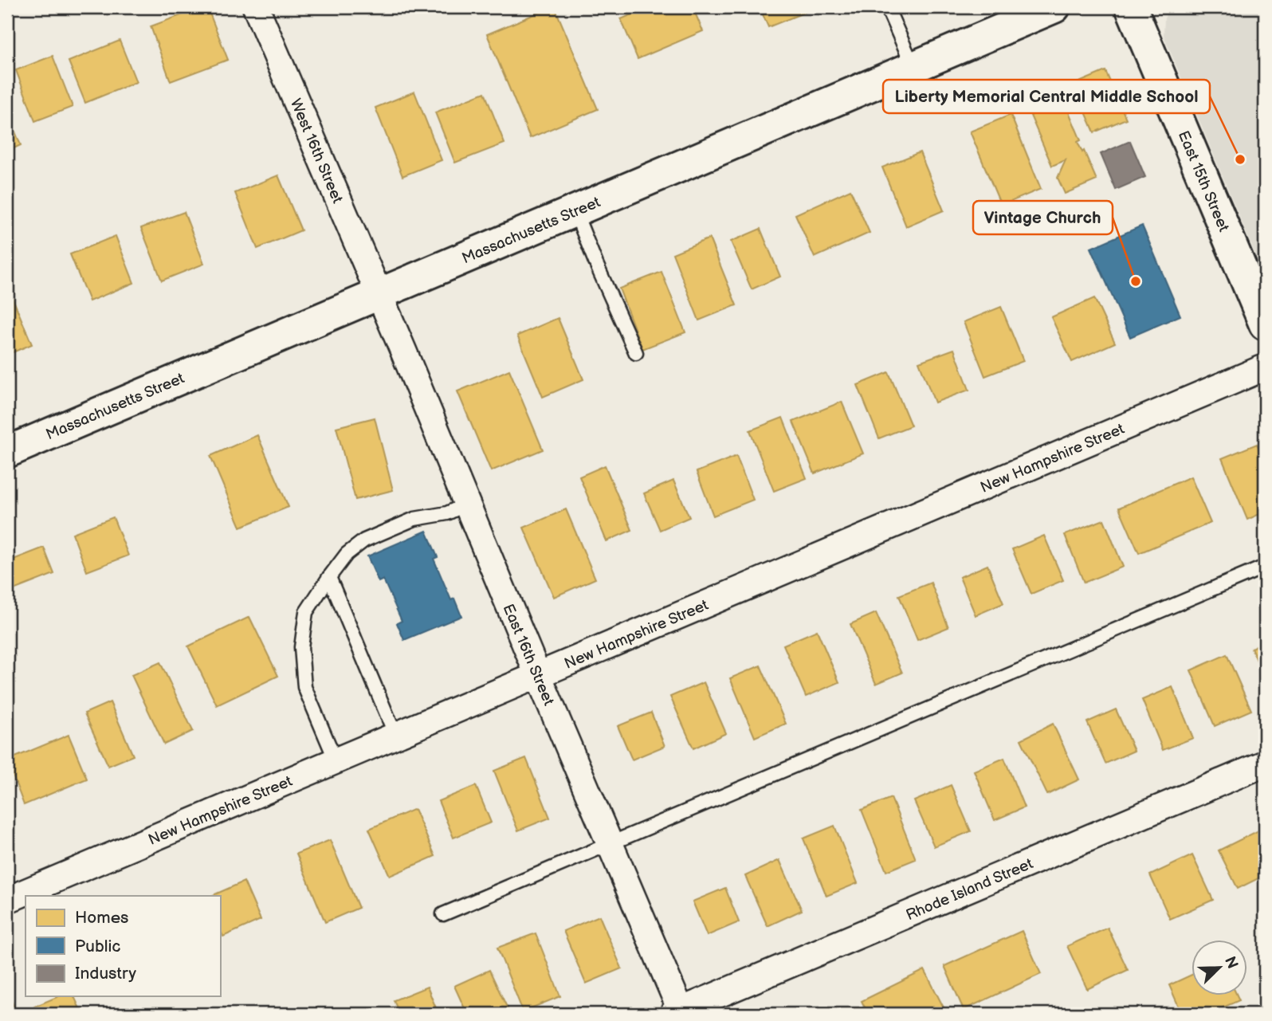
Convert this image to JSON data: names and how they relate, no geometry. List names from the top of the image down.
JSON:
{
  "streets": {
    "main road": ["East 15th Street", "Massachusetts Street"],
    "street": [
      "West 16th Street",
      "New Hampshire Street",
      "East 16th Street",
      "Rhode Island Street"
    ]
  },
  "crossings": [
    ["West 16th Street", "Massachusetts Street"],
    ["West 16th Street", "East 16th Street"],
    ["Massachusetts Street", "East 16th Street"],
    ["New Hampshire Street", "East 16th Street"],
    ["East 16th Street", "Rhode Island Street"]
  ],
  "places": ["Liberty Memorial Central Middle School", "Vintage Church"],
  "legend": ["Homes", "Public", "Industry"],
  "north": "top right"
}
